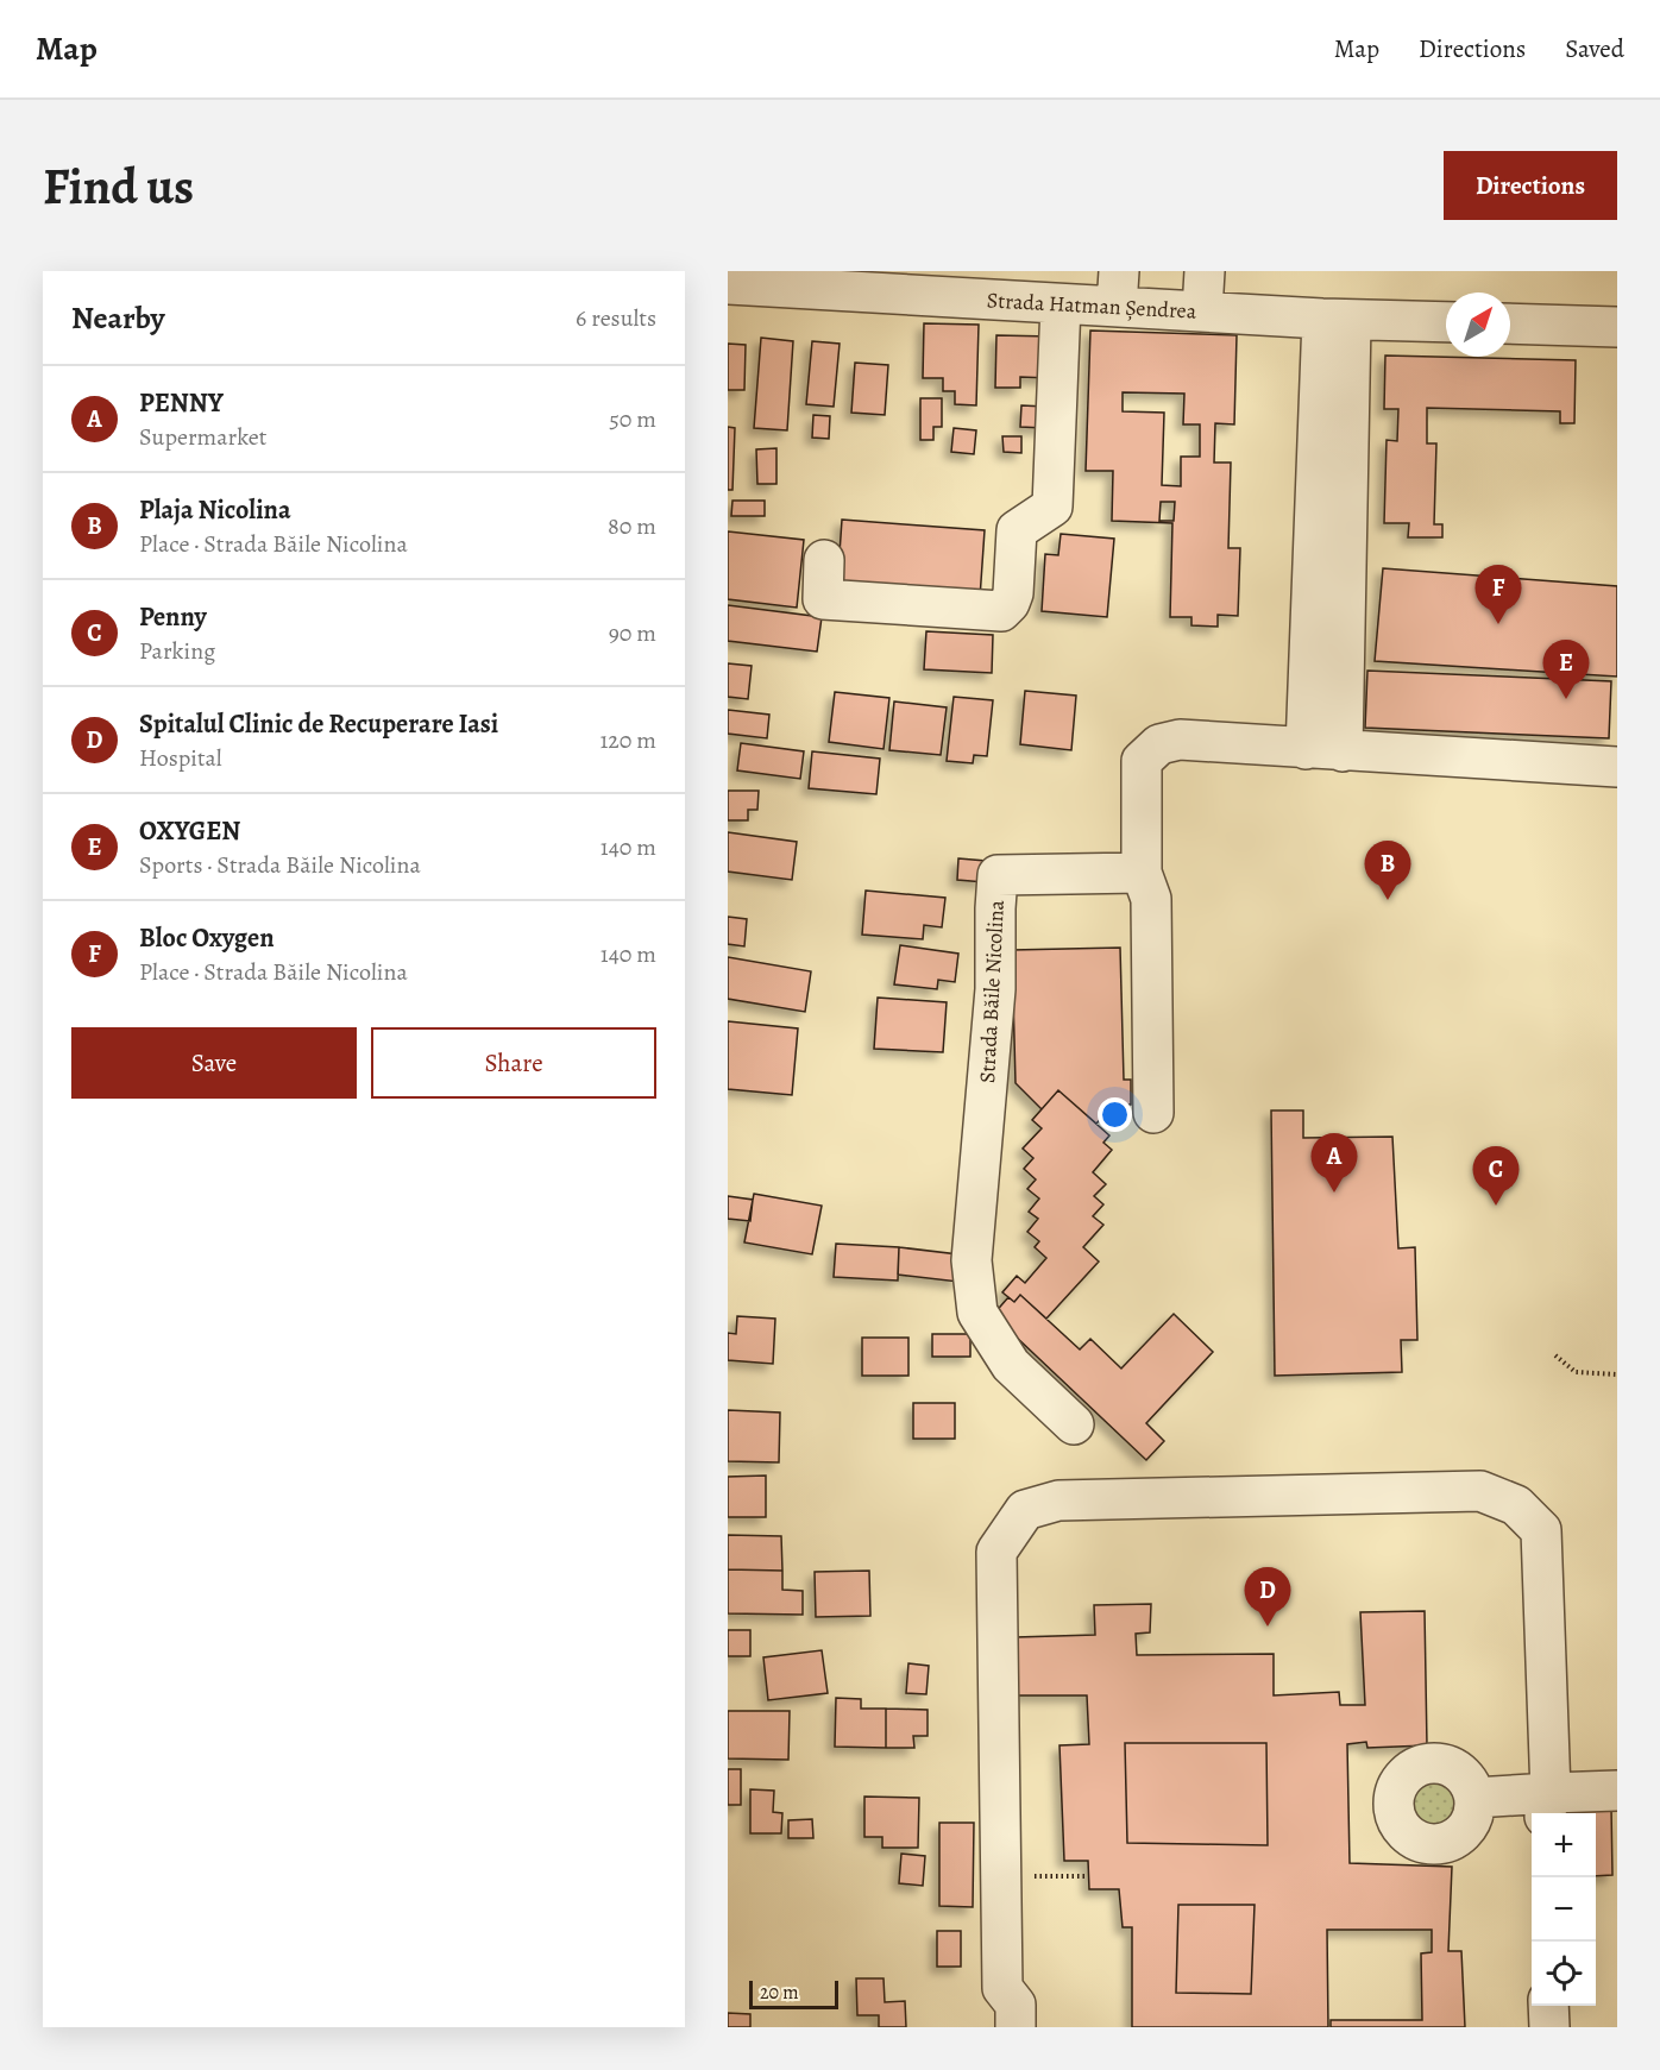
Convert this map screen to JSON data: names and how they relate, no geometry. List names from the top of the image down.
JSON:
{
  "streets": {
    "street": ["Strada Hatman Șendrea", "Strada Băile Nicolina"]
  },
  "scale_bar": "20 m",
  "north": "top right",
  "page": {
    "header": "Map",
    "nav": ["Map", "Directions", "Saved"],
    "buttons": [
      "Directions",
      ["Save", "Share"]
    ],
    "title": "Find us",
    "heading": ["Nearby", "6 results"],
    "list": [
      {
        "mark": "A",
        "name": "PENNY",
        "note": "Supermarket",
        "value": "50 m"
      },
      {
        "mark": "B",
        "name": "Plaja Nicolina",
        "note": "Place · Strada Băile Nicolina",
        "value": "80 m"
      },
      {
        "mark": "C",
        "name": "Penny",
        "note": "Parking",
        "value": "90 m"
      },
      {
        "mark": "D",
        "name": "Spitalul Clinic de Recuperare Iasi",
        "note": "Hospital",
        "value": "120 m"
      },
      {
        "mark": "E",
        "name": "OXYGEN",
        "note": "Sports · Strada Băile Nicolina",
        "value": "140 m"
      },
      {
        "mark": "F",
        "name": "Bloc Oxygen",
        "note": "Place · Strada Băile Nicolina",
        "value": "140 m"
      }
    ],
    "pins": [
      "F",
      "E",
      "B",
      "A",
      "C",
      "D"
    ],
    "map_buttons": ["+", "−"],
    "scale": "20 m"
  }
}
